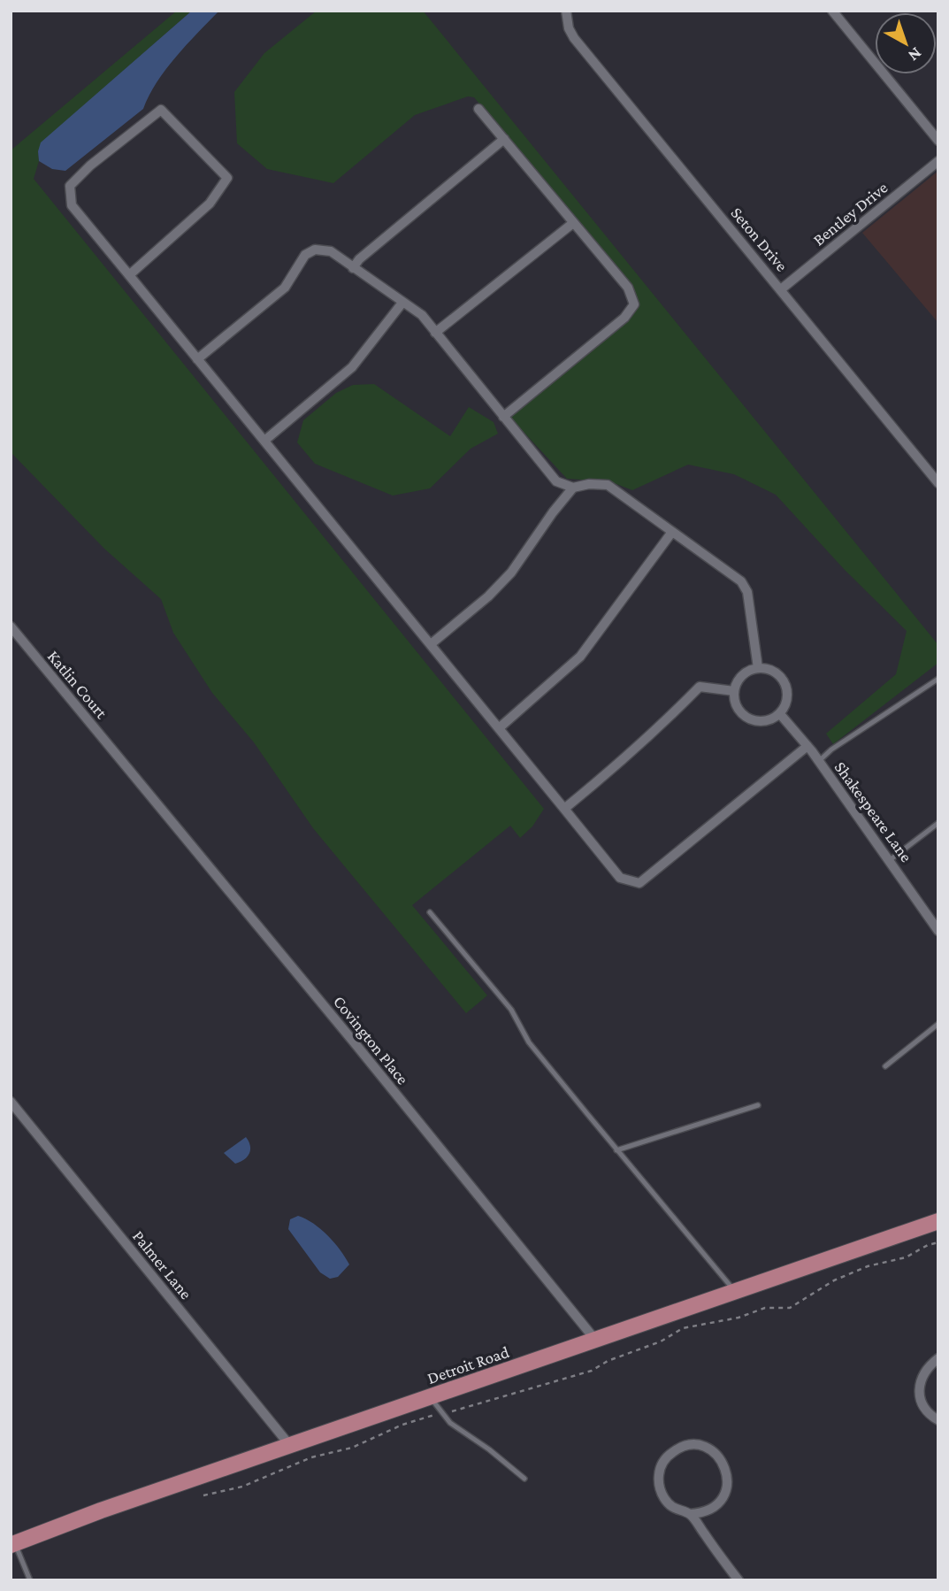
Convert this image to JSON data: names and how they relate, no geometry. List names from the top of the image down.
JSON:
{
  "streets": {
    "main road": ["Detroit Road"],
    "street": [
      "Bentley Drive",
      "Seton Drive",
      "Katlin Court",
      "Shakespeare Lane",
      "Covington Place",
      "Palmer Lane"
    ]
  },
  "crossings": [
    ["Bentley Drive", "Seton Drive"],
    ["Katlin Court", "Covington Place"],
    ["Covington Place", "Detroit Road"],
    ["Palmer Lane", "Detroit Road"]
  ],
  "north": "bottom right"
}
